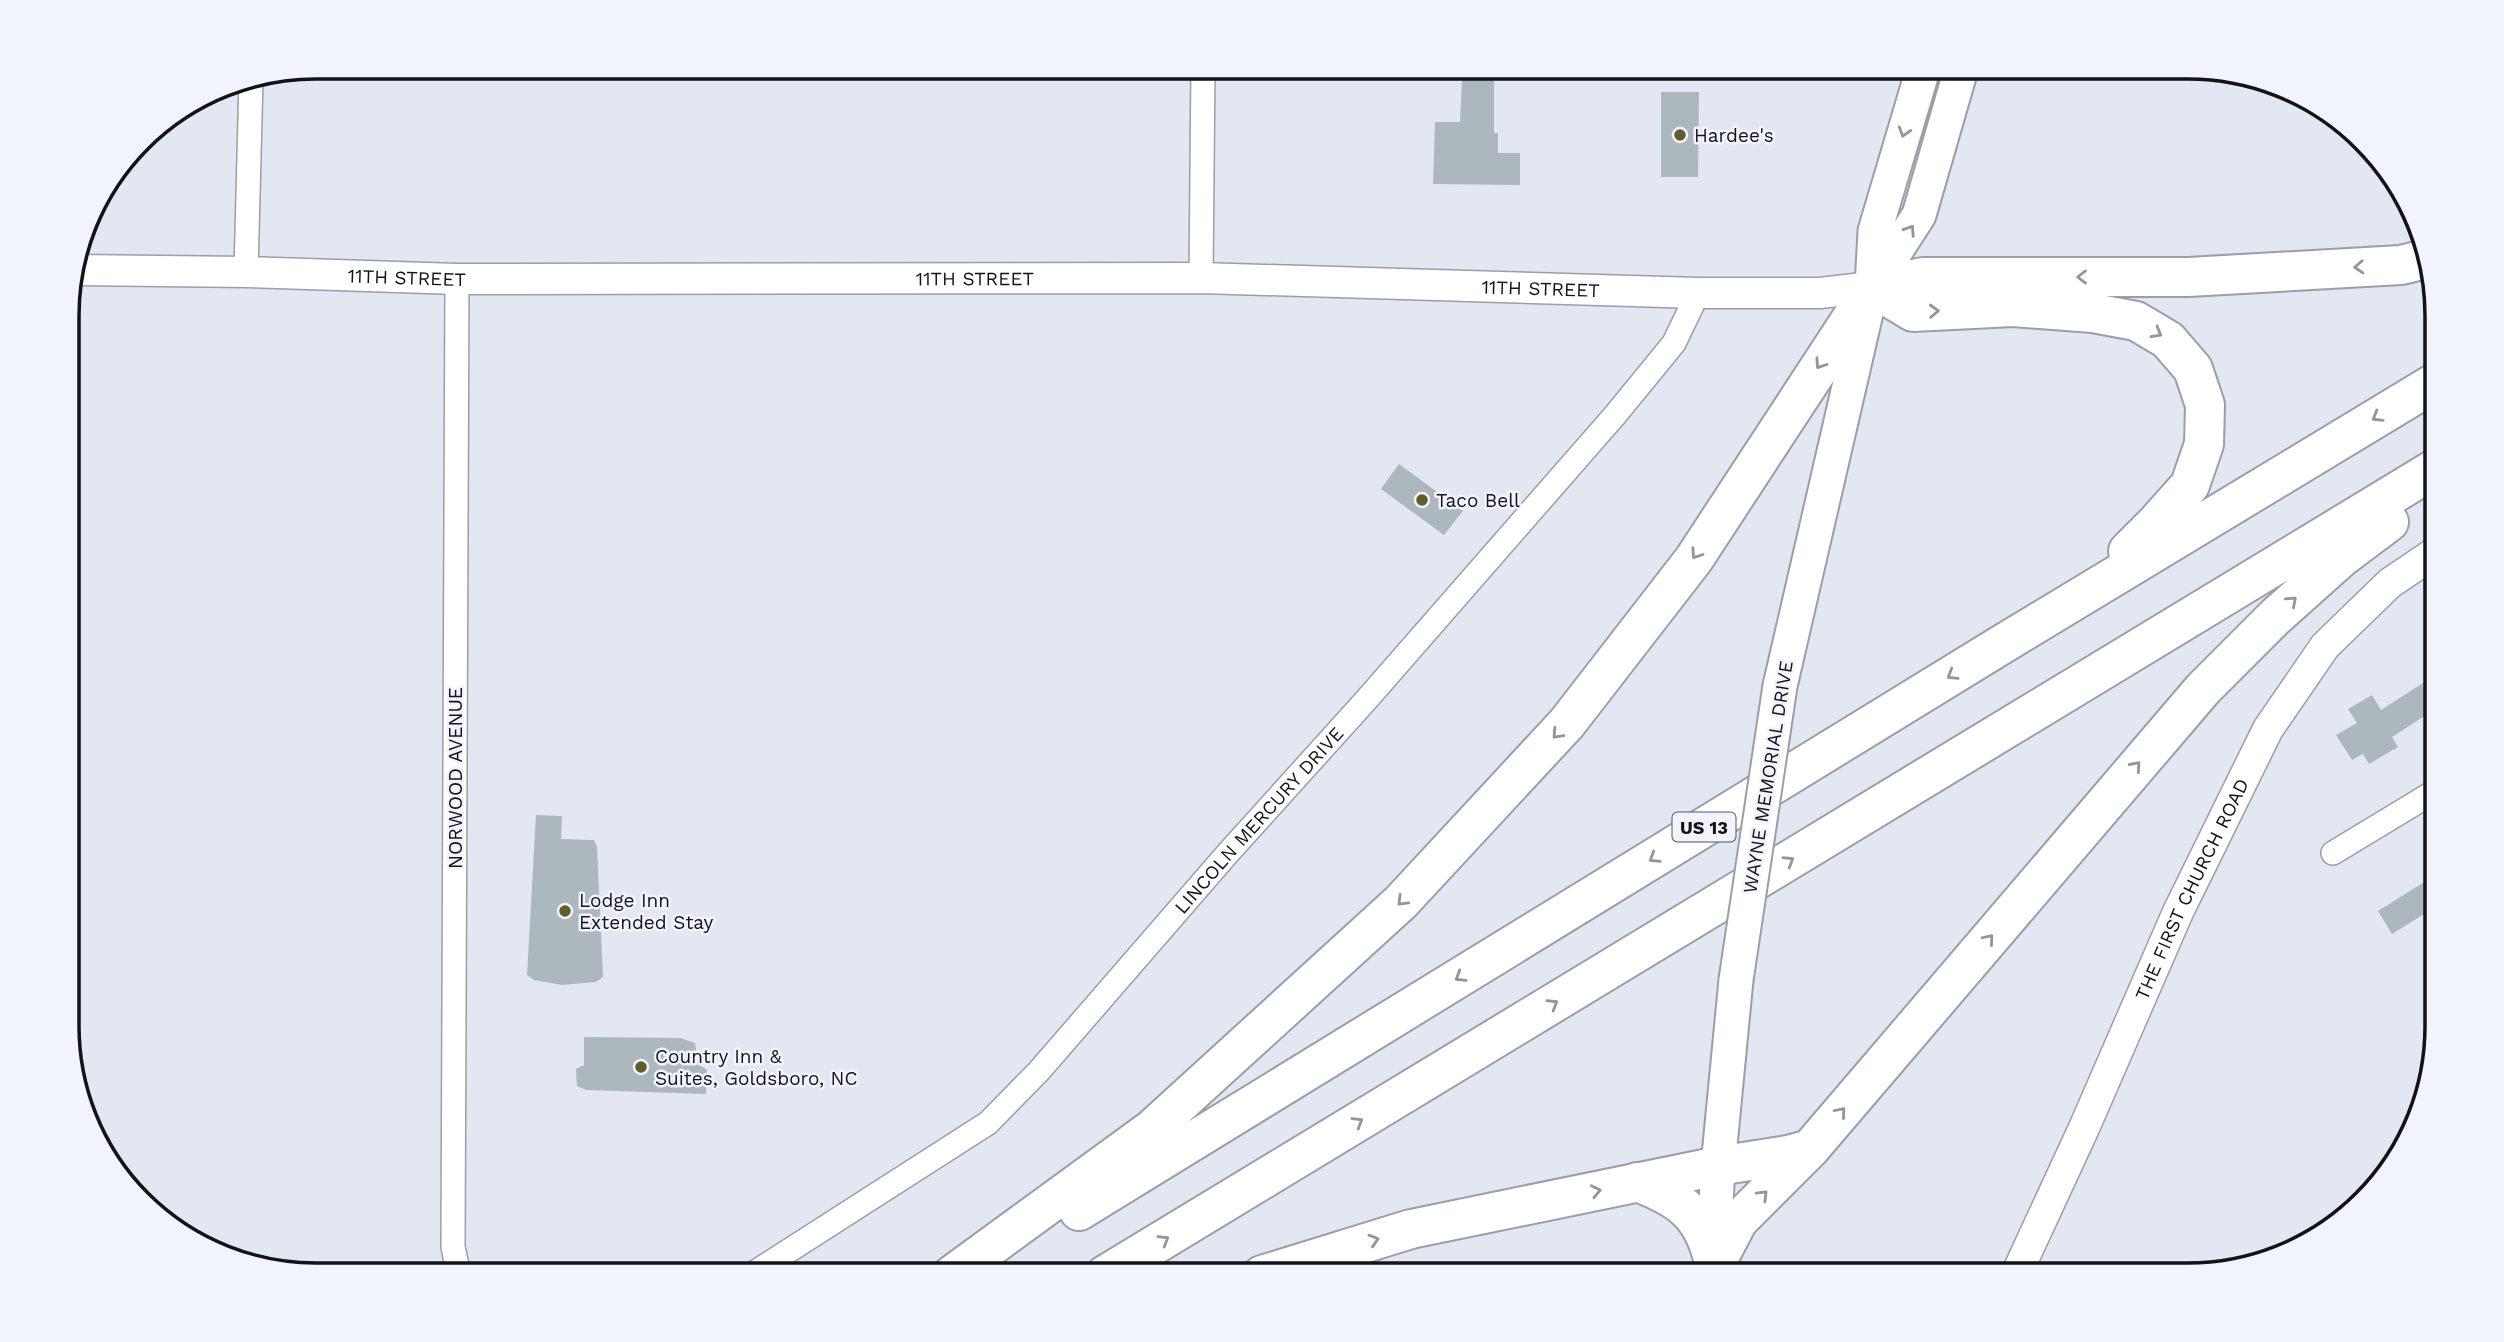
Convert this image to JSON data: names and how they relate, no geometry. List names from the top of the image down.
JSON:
{
  "streets": {
    "highway": ["US 13"],
    "main road": ["WAYNE MEMORIAL DRIVE"],
    "street": [
      "11TH STREET",
      "NORWOOD AVENUE",
      "LINCOLN MERCURY DRIVE",
      "THE FIRST CHURCH ROAD"
    ]
  },
  "crossings": [
    ["11TH STREET", "WAYNE MEMORIAL DRIVE"],
    ["11TH STREET", "NORWOOD AVENUE"],
    ["11TH STREET", "LINCOLN MERCURY DRIVE"]
  ],
  "places": [
    "Hardee's",
    "Taco Bell",
    "Lodge Inn Extended Stay",
    "Country Inn & Suites, Goldsboro, NC"
  ]
}
